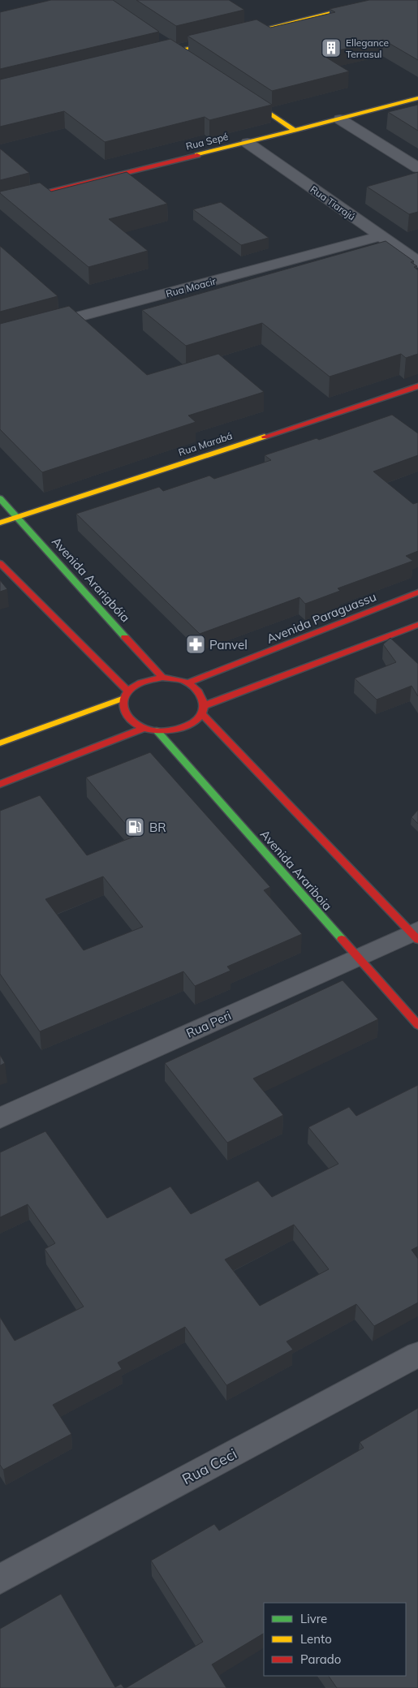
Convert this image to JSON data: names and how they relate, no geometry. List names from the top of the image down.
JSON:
{
  "streets": {
    "street": [
      "Rua Sepé",
      "Rua Tiarajú",
      "Rua Moacir",
      "Rua Marabá",
      "Avenida Ararigbóia",
      "Avenida Paraguassu",
      "Avenida Arariboia",
      "Rua Peri",
      "Rua Ceci"
    ]
  },
  "crossings": [
    ["Rua Sepé", "Rua Tiarajú"],
    ["Rua Tiarajú", "Rua Moacir"],
    ["Rua Marabá", "Avenida Ararigbóia"],
    ["Avenida Ararigbóia", "Avenida Paraguassu"],
    ["Avenida Ararigbóia", "Avenida Arariboia"],
    ["Avenida Paraguassu", "Avenida Arariboia"],
    ["Avenida Arariboia", "Rua Peri"]
  ],
  "places": {
    "building": ["Ellegance Terrasul"],
    "pharmacy": ["Panvel"],
    "fuel station": ["BR"]
  },
  "legend": ["Livre", "Lento", "Parado"]
}
